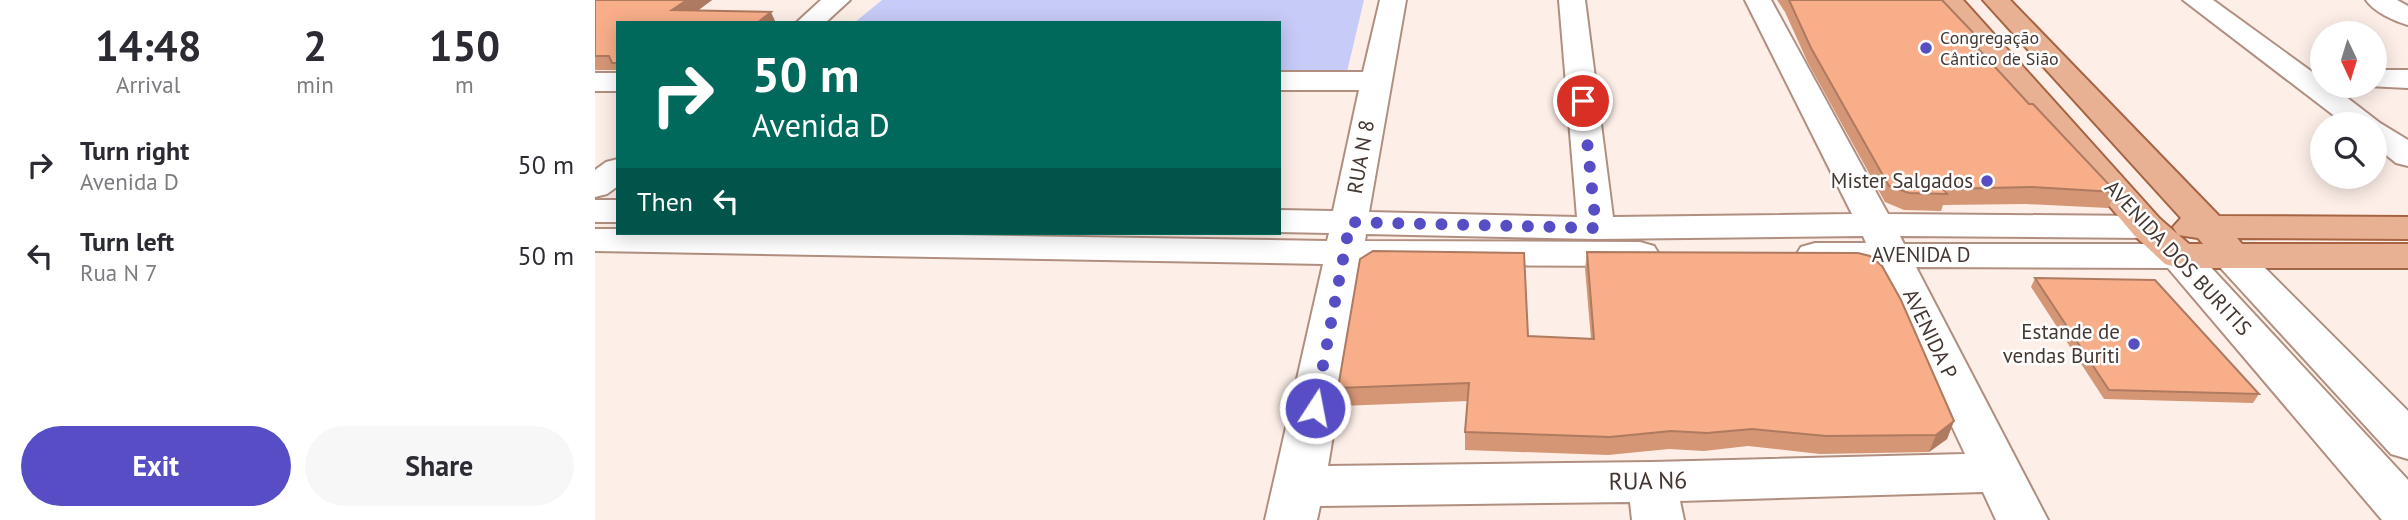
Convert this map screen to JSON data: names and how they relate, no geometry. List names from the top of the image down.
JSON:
{
  "streets": {
    "main road": ["AVENIDA D", "AVENIDA DOS BURITIS"],
    "street": ["RUA N 8", "AVENIDA P", "RUA N6"]
  },
  "crossings": [
    ["RUA N 8", "AVENIDA D"],
    ["RUA N 8", "RUA N6"],
    ["AVENIDA D", "AVENIDA DOS BURITIS"],
    ["AVENIDA D", "AVENIDA P"],
    ["AVENIDA P", "RUA N6"]
  ],
  "places": ["Congregação Cântico de Sião", "Mister Salgados", "Estande de vendas Buriti"],
  "north": "bottom",
  "page": {
    "eta": [
      "14:48",
      "Arrival",
      "2",
      "min",
      "150",
      "m"
    ],
    "turn": ["50 m", "Avenida D"],
    "list": [
      {
        "name": "Turn right",
        "note": "Avenida D",
        "value": "50 m"
      },
      {
        "name": "Turn left",
        "note": "Rua N 7",
        "value": "50 m"
      }
    ],
    "then": "Then",
    "buttons": ["Exit", "Share"]
  }
}
